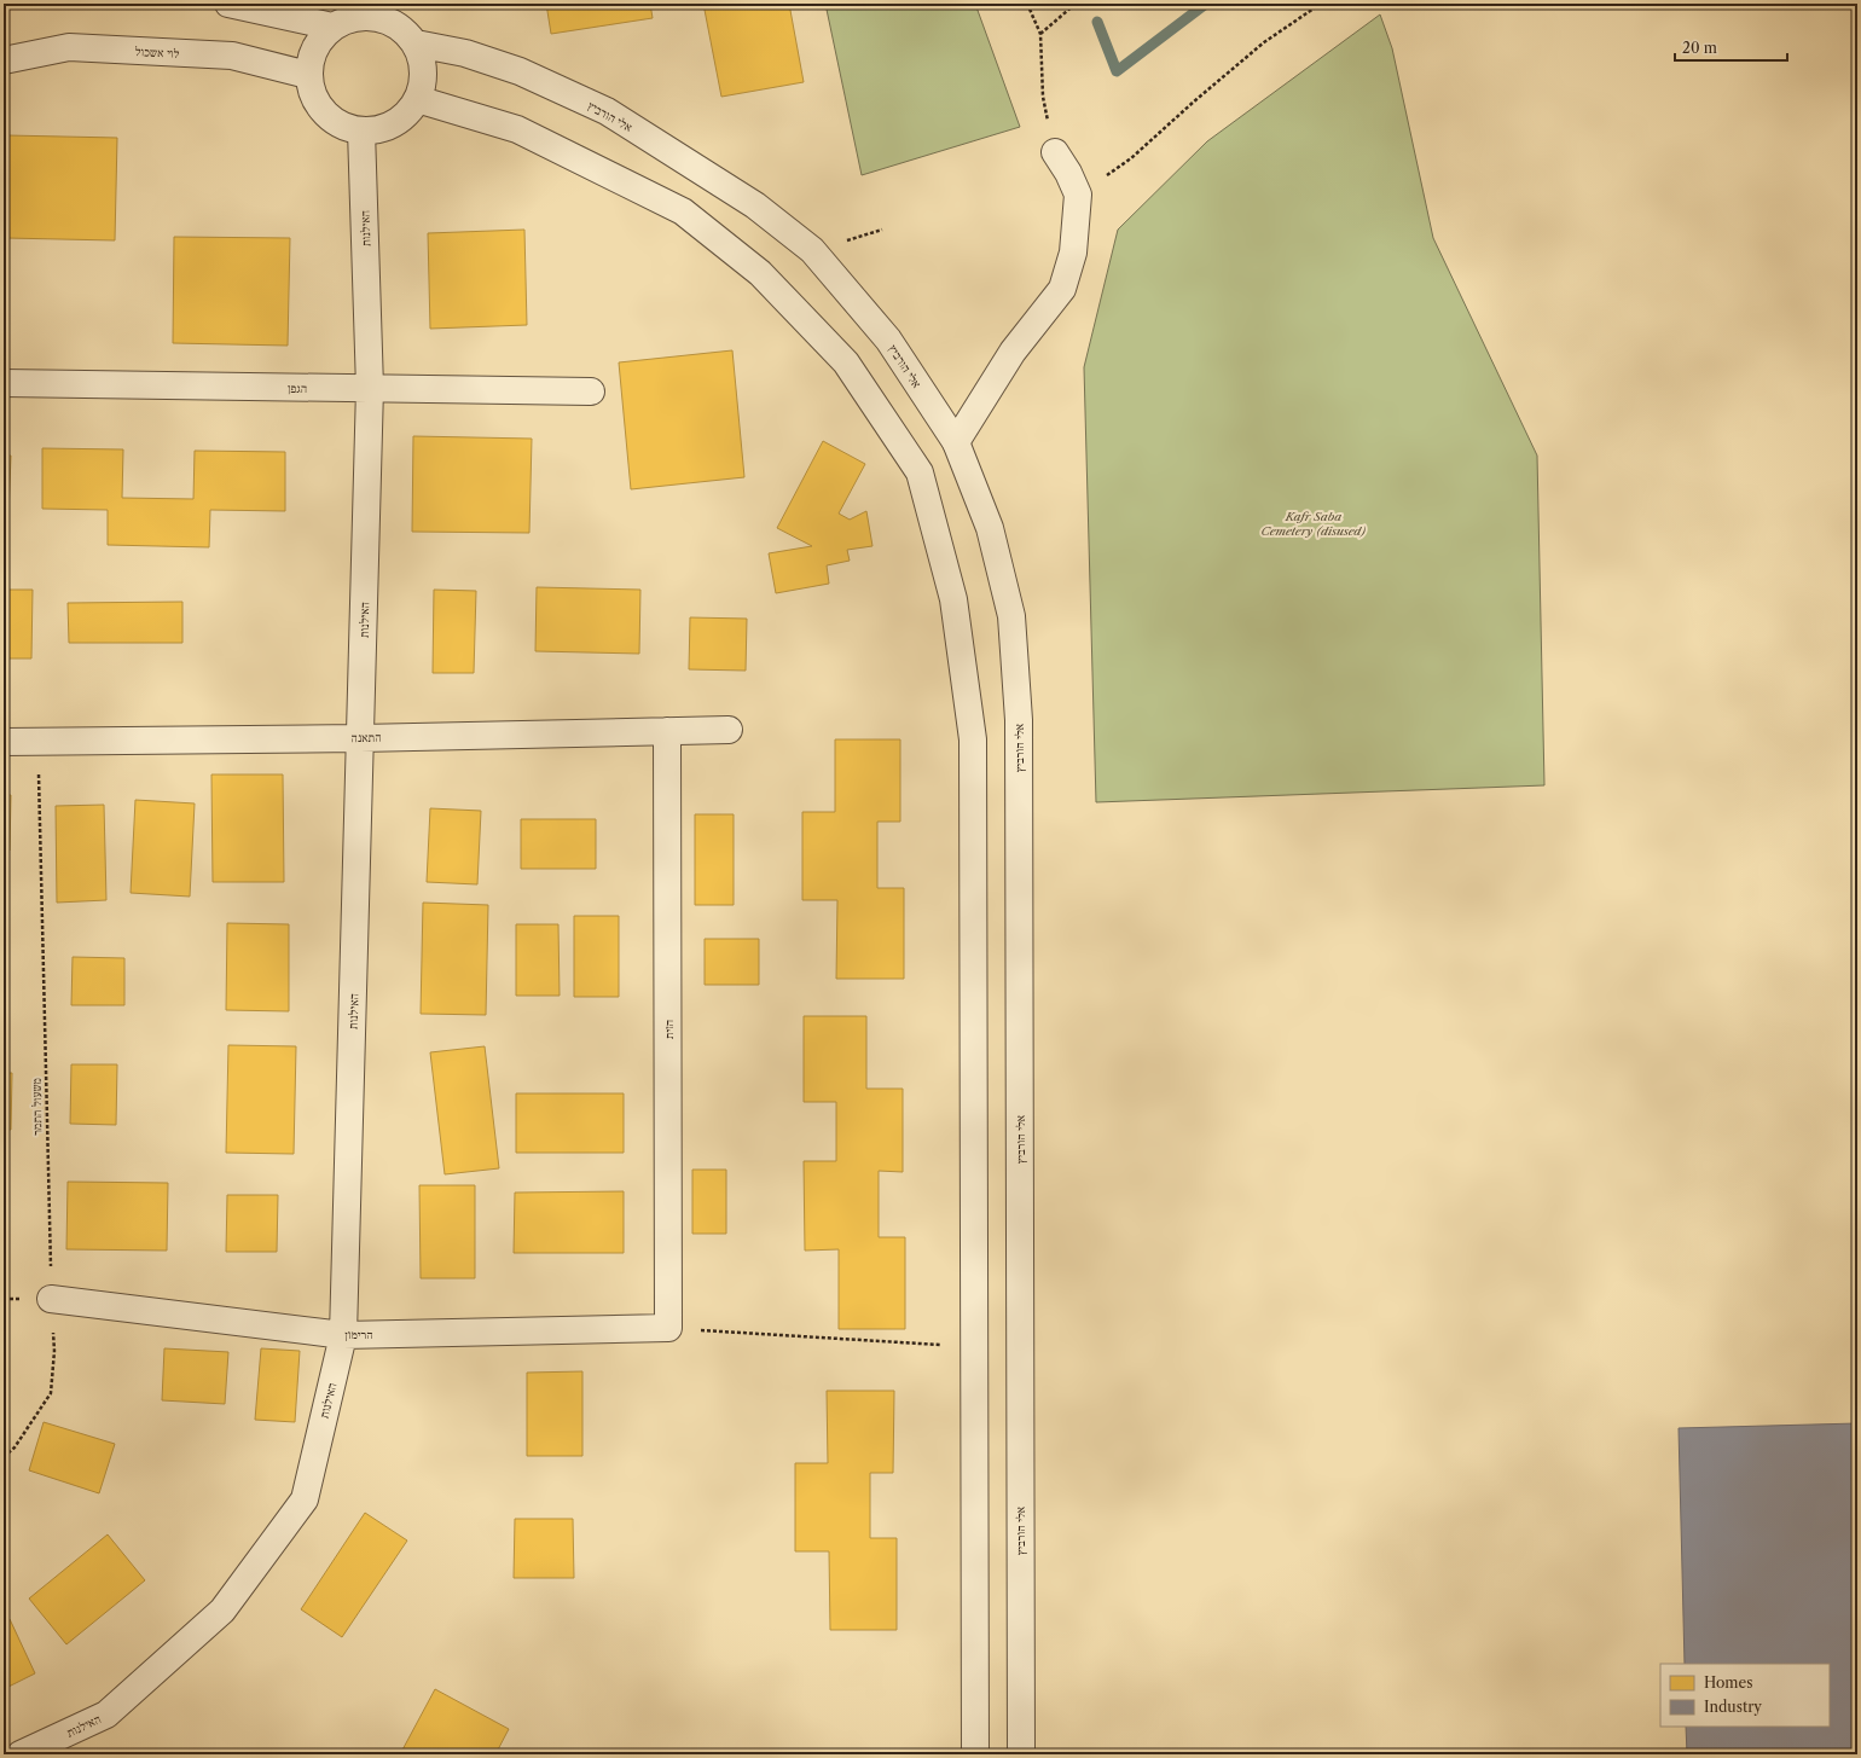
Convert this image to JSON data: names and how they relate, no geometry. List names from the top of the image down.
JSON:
{
  "streets": {
    "street": [
      "לוי אשכול",
      "אלי הורביץ",
      "האילנות",
      "הגפן",
      "התאנה",
      "הזית",
      "הרימון"
    ],
    "path": ["משעול התמר"]
  },
  "crossings": [
    ["לוי אשכול", "אלי הורביץ"],
    ["לוי אשכול", "האילנות"],
    ["אלי הורביץ", "האילנות"],
    ["האילנות", "הגפן"],
    ["האילנות", "התאנה"],
    ["האילנות", "הרימון"],
    ["התאנה", "הזית"],
    ["התאנה", "משעול התמר"],
    ["הזית", "הרימון"],
    ["משעול התמר", "הרימון"]
  ],
  "parks": ["Kafr Saba Cemetery (disused)"],
  "legend": ["Homes", "Industry"],
  "scale_bar": "20 m"
}
